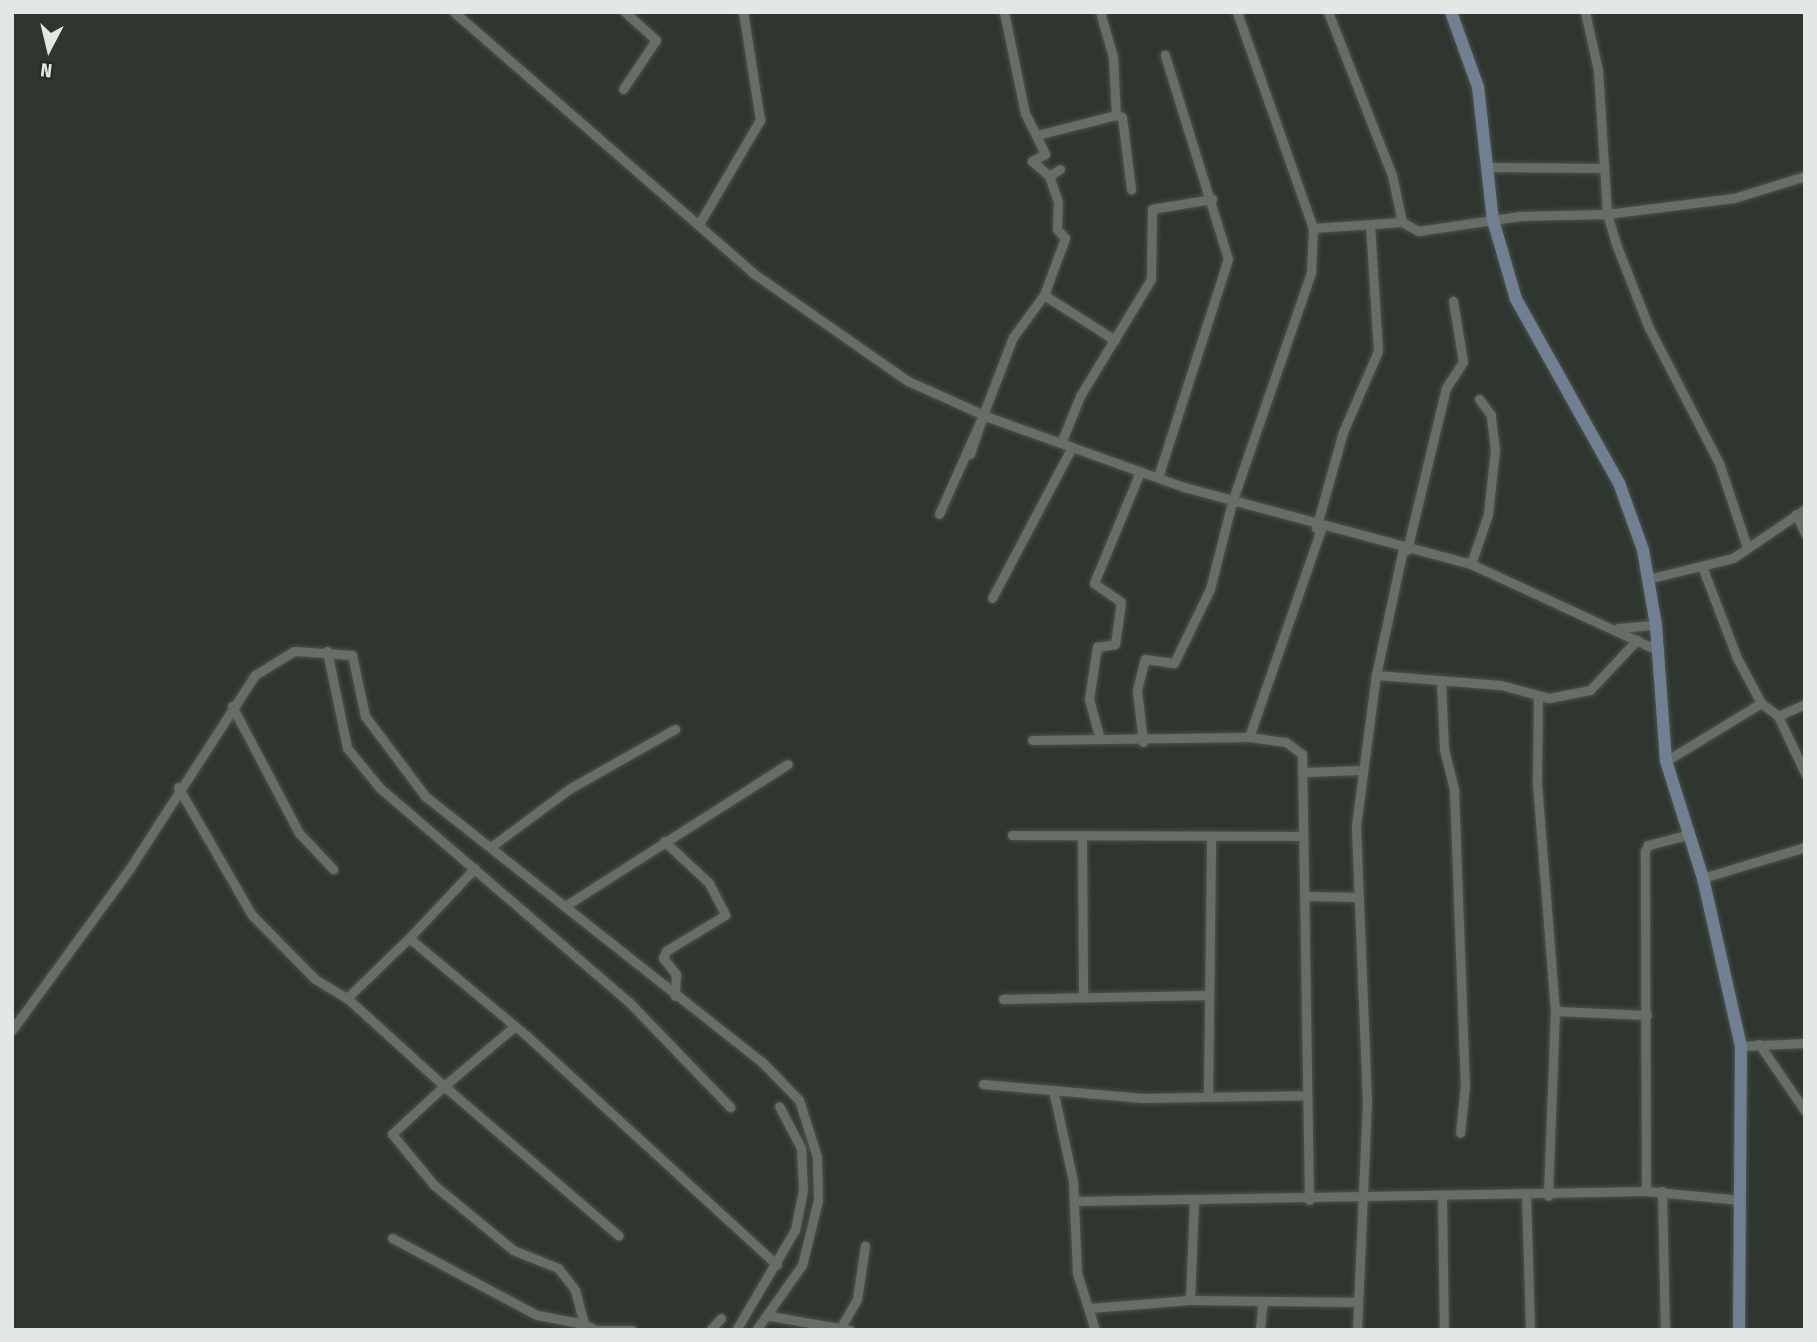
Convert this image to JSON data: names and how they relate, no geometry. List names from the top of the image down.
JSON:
{
  "north": "bottom"
}
